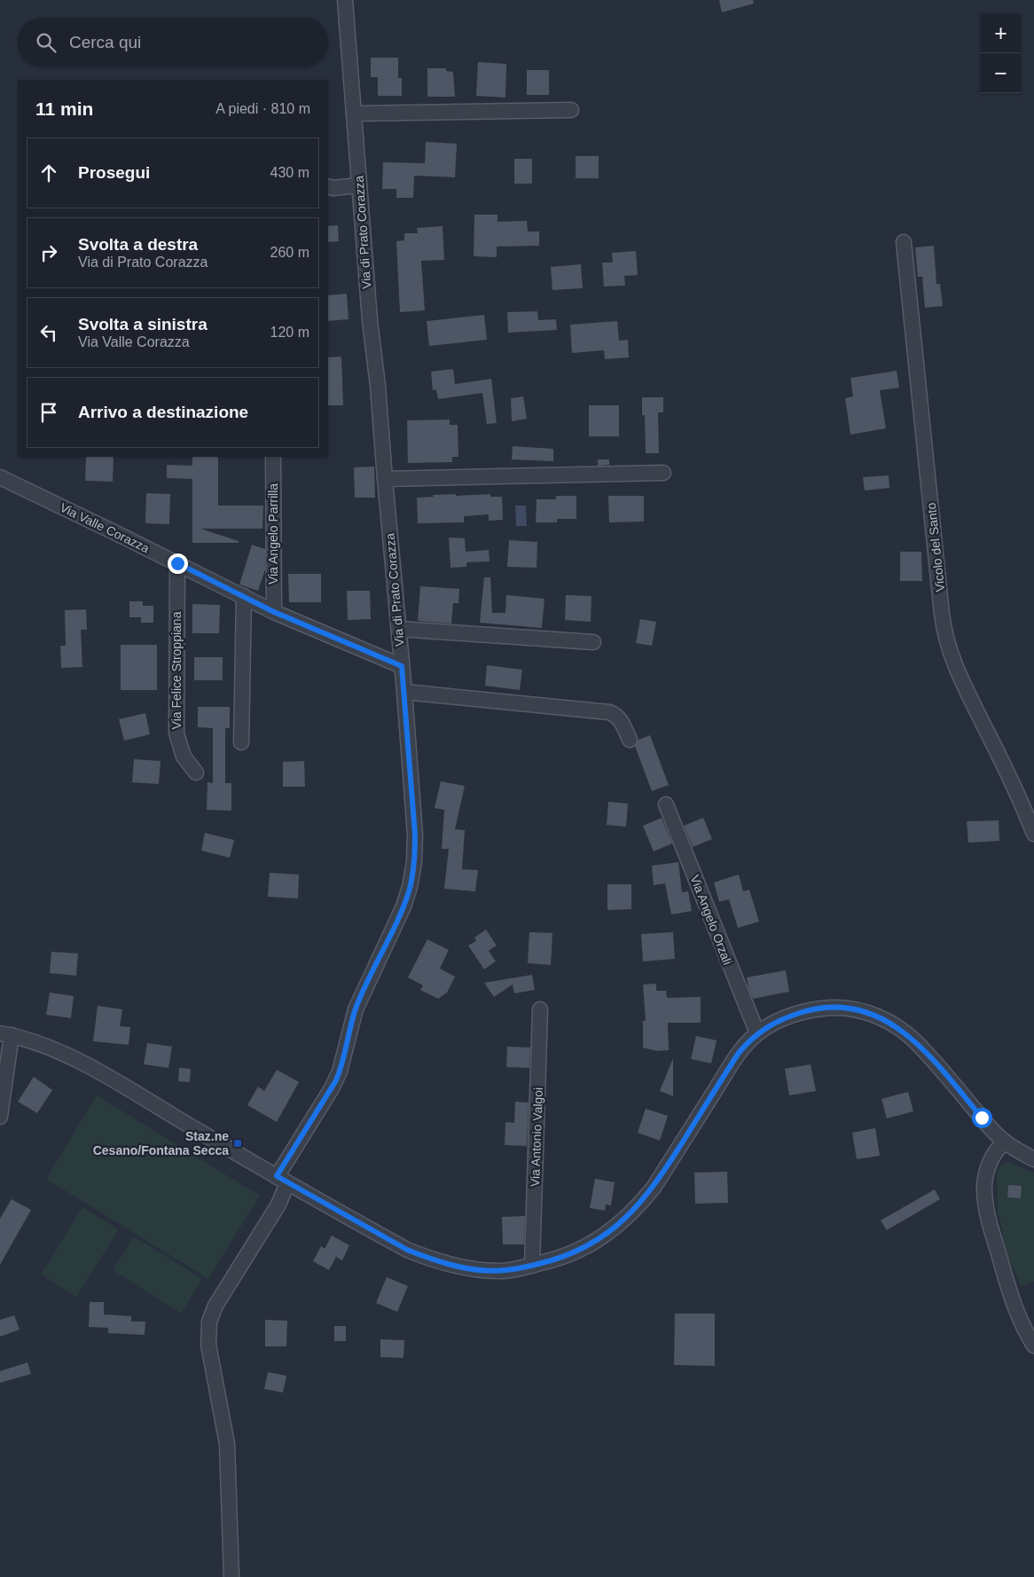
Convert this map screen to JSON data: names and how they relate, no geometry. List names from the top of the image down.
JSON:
{
  "streets": {
    "street": [
      "Via di Prato Corazza",
      "Via Valle Corazza",
      "Via Angelo Parrilla",
      "Vicolo del Santo",
      "Via Felice Stroppiana",
      "Via Angelo Orzali",
      "Via Antonio Valgoi"
    ]
  },
  "crossings": [
    ["Via di Prato Corazza", "Via Valle Corazza"],
    ["Via Valle Corazza", "Via Angelo Parrilla"],
    ["Via Valle Corazza", "Via Felice Stroppiana"]
  ],
  "places": {
    "transit": ["Staz.ne Cesano/Fontana Secca"]
  },
  "page": {
    "map_buttons": ["+", "−"],
    "search": "Cerca qui",
    "heading": ["11 min", "A piedi · 810 m"],
    "list": [
      ["Prosegui", "430 m"],
      ["Svolta a destra", "Via di Prato Corazza", "260 m"],
      ["Svolta a sinistra", "Via Valle Corazza", "120 m"],
      "Arrivo a destinazione"
    ]
  }
}
